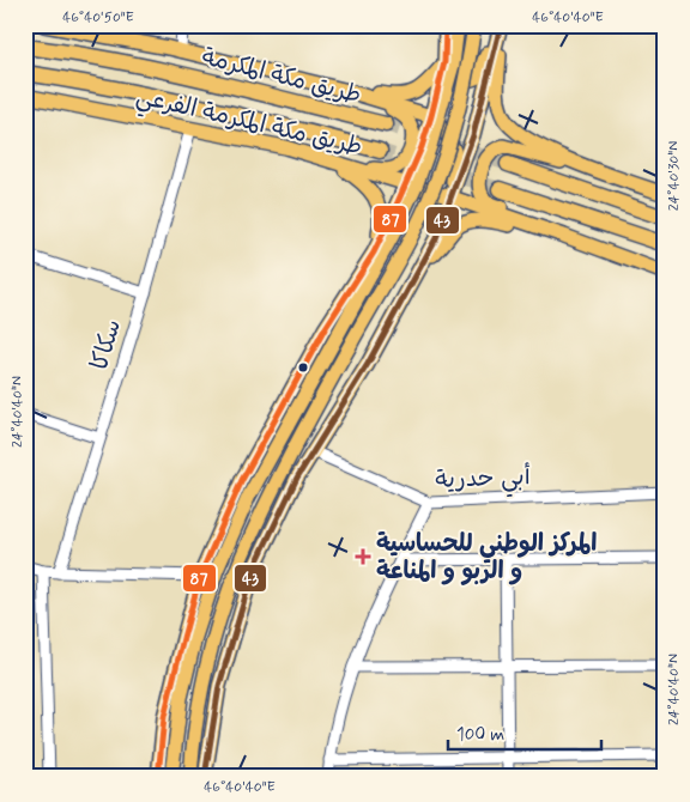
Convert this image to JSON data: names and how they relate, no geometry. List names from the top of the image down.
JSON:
{
  "streets": {
    "highway": ["طريق مكة المكرمة"],
    "main road": ["طريق مكة المكرمة الفرعي"],
    "street": ["سكاكا", "أبي حدرية"]
  },
  "crossings": [
    ["طريق مكة المكرمة الفرعي", "سكاكا"]
  ],
  "places": {
    "health": ["المركز الوطني للحساسية و الربو و المناعة"]
  },
  "lines": ["transit line 87", "transit line 43"],
  "scale_bar": "100 m",
  "coordinates": [
    "46°40'50\"E",
    "46°40'40\"E",
    "24°40'30\"N",
    "24°40'40\"N"
  ]
}
